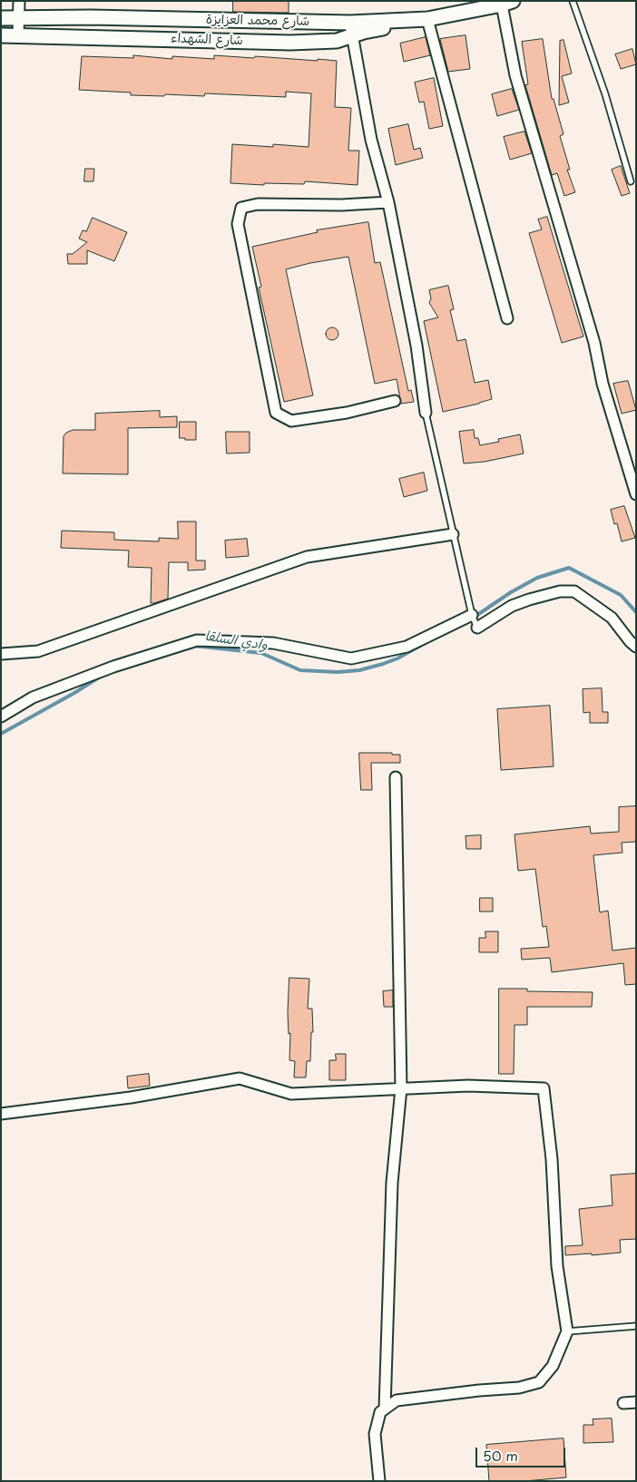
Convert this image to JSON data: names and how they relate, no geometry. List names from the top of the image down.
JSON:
{
  "streets": {
    "main road": ["شارع محمد العزايزة", "شارع الشهداء"]
  },
  "crossings": [
    ["شارع محمد العزايزة", "شارع الشهداء"]
  ],
  "water": ["وادي السلقا"],
  "scale_bar": "50 m"
}
